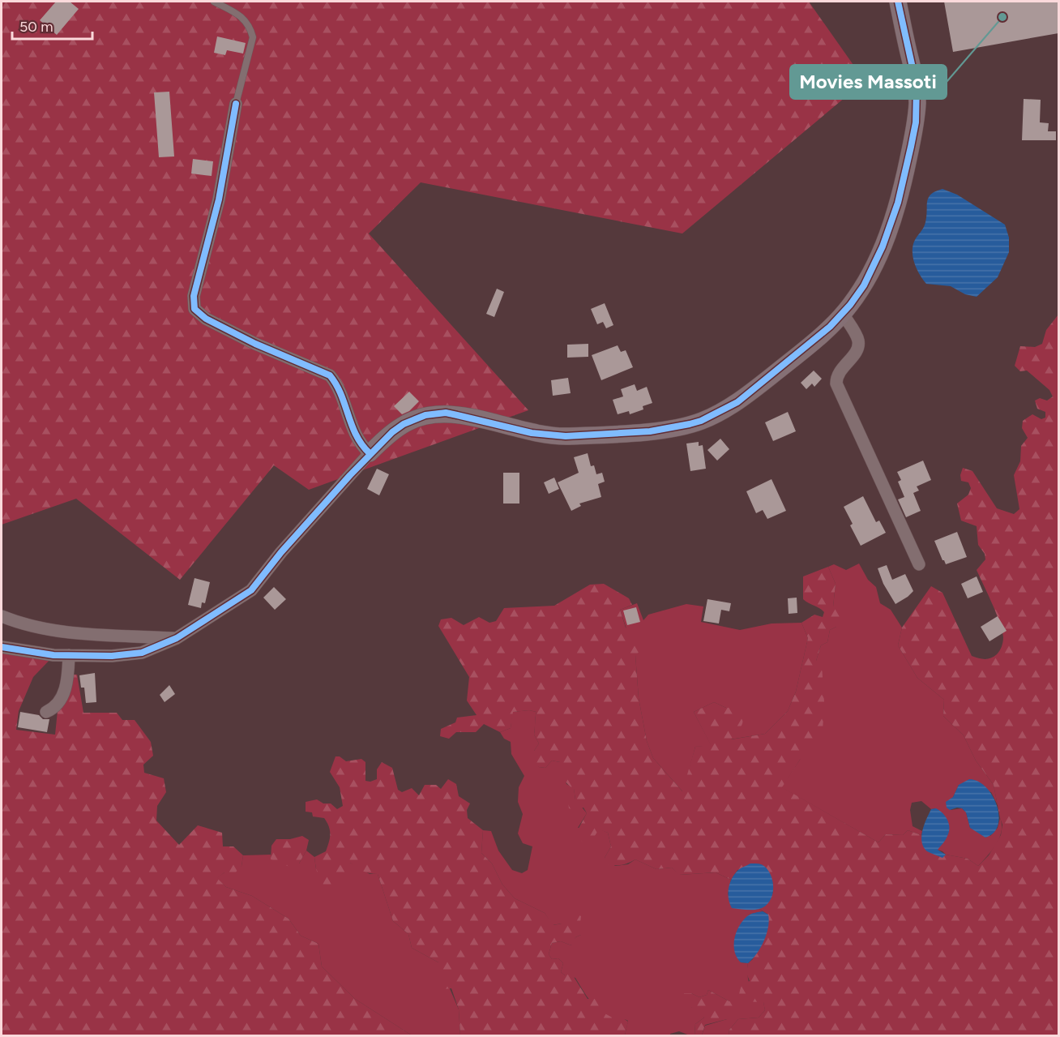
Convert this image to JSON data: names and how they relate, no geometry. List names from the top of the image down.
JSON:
{
  "places": ["Movies Massoti"],
  "scale_bar": "50 m"
}
